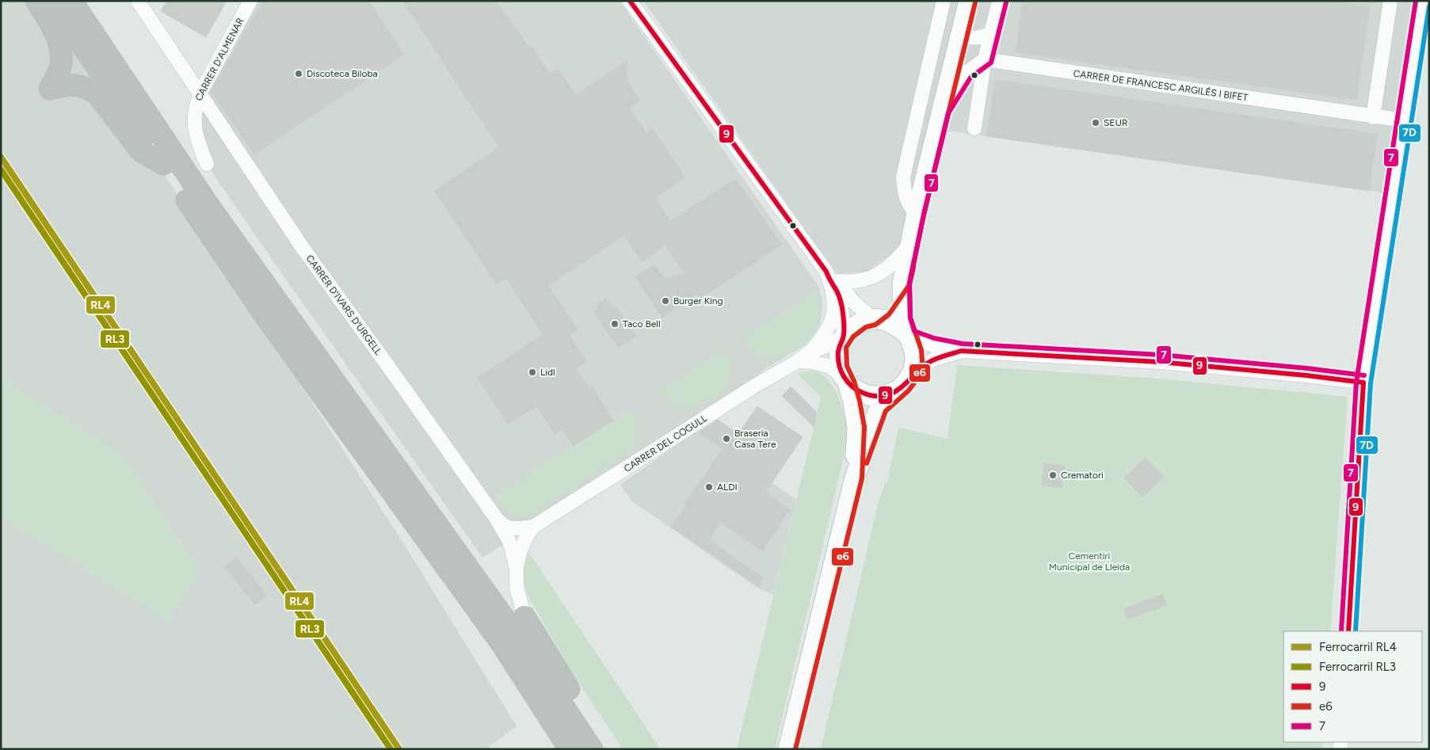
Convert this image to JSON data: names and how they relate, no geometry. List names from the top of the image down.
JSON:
{
  "streets": {
    "street": [
      "CARRER D'ALMENAR",
      "CARRER DE FRANCESC ARGILÉS I BIFET",
      "CARRER D'IVARS D'URGELL",
      "CARRER DEL COGULL"
    ]
  },
  "crossings": [
    ["CARRER D'ALMENAR", "CARRER D'IVARS D'URGELL"]
  ],
  "parks": ["Cementiri Municipal de Lleida"],
  "places": [
    "Discoteca Biloba",
    "SEUR",
    "Burger King",
    "Taco Bell",
    "Lidl",
    "Braseria Casa Tere",
    "Crematori",
    "ALDI"
  ],
  "lines": [
    "transit line 9",
    "transit line 7",
    "transit line e6",
    "transit line 7D",
    "rail line RL4",
    "rail line RL3"
  ],
  "legend": [
    "Ferrocarril RL4",
    "Ferrocarril RL3",
    "9",
    "e6",
    "7"
  ]
}
